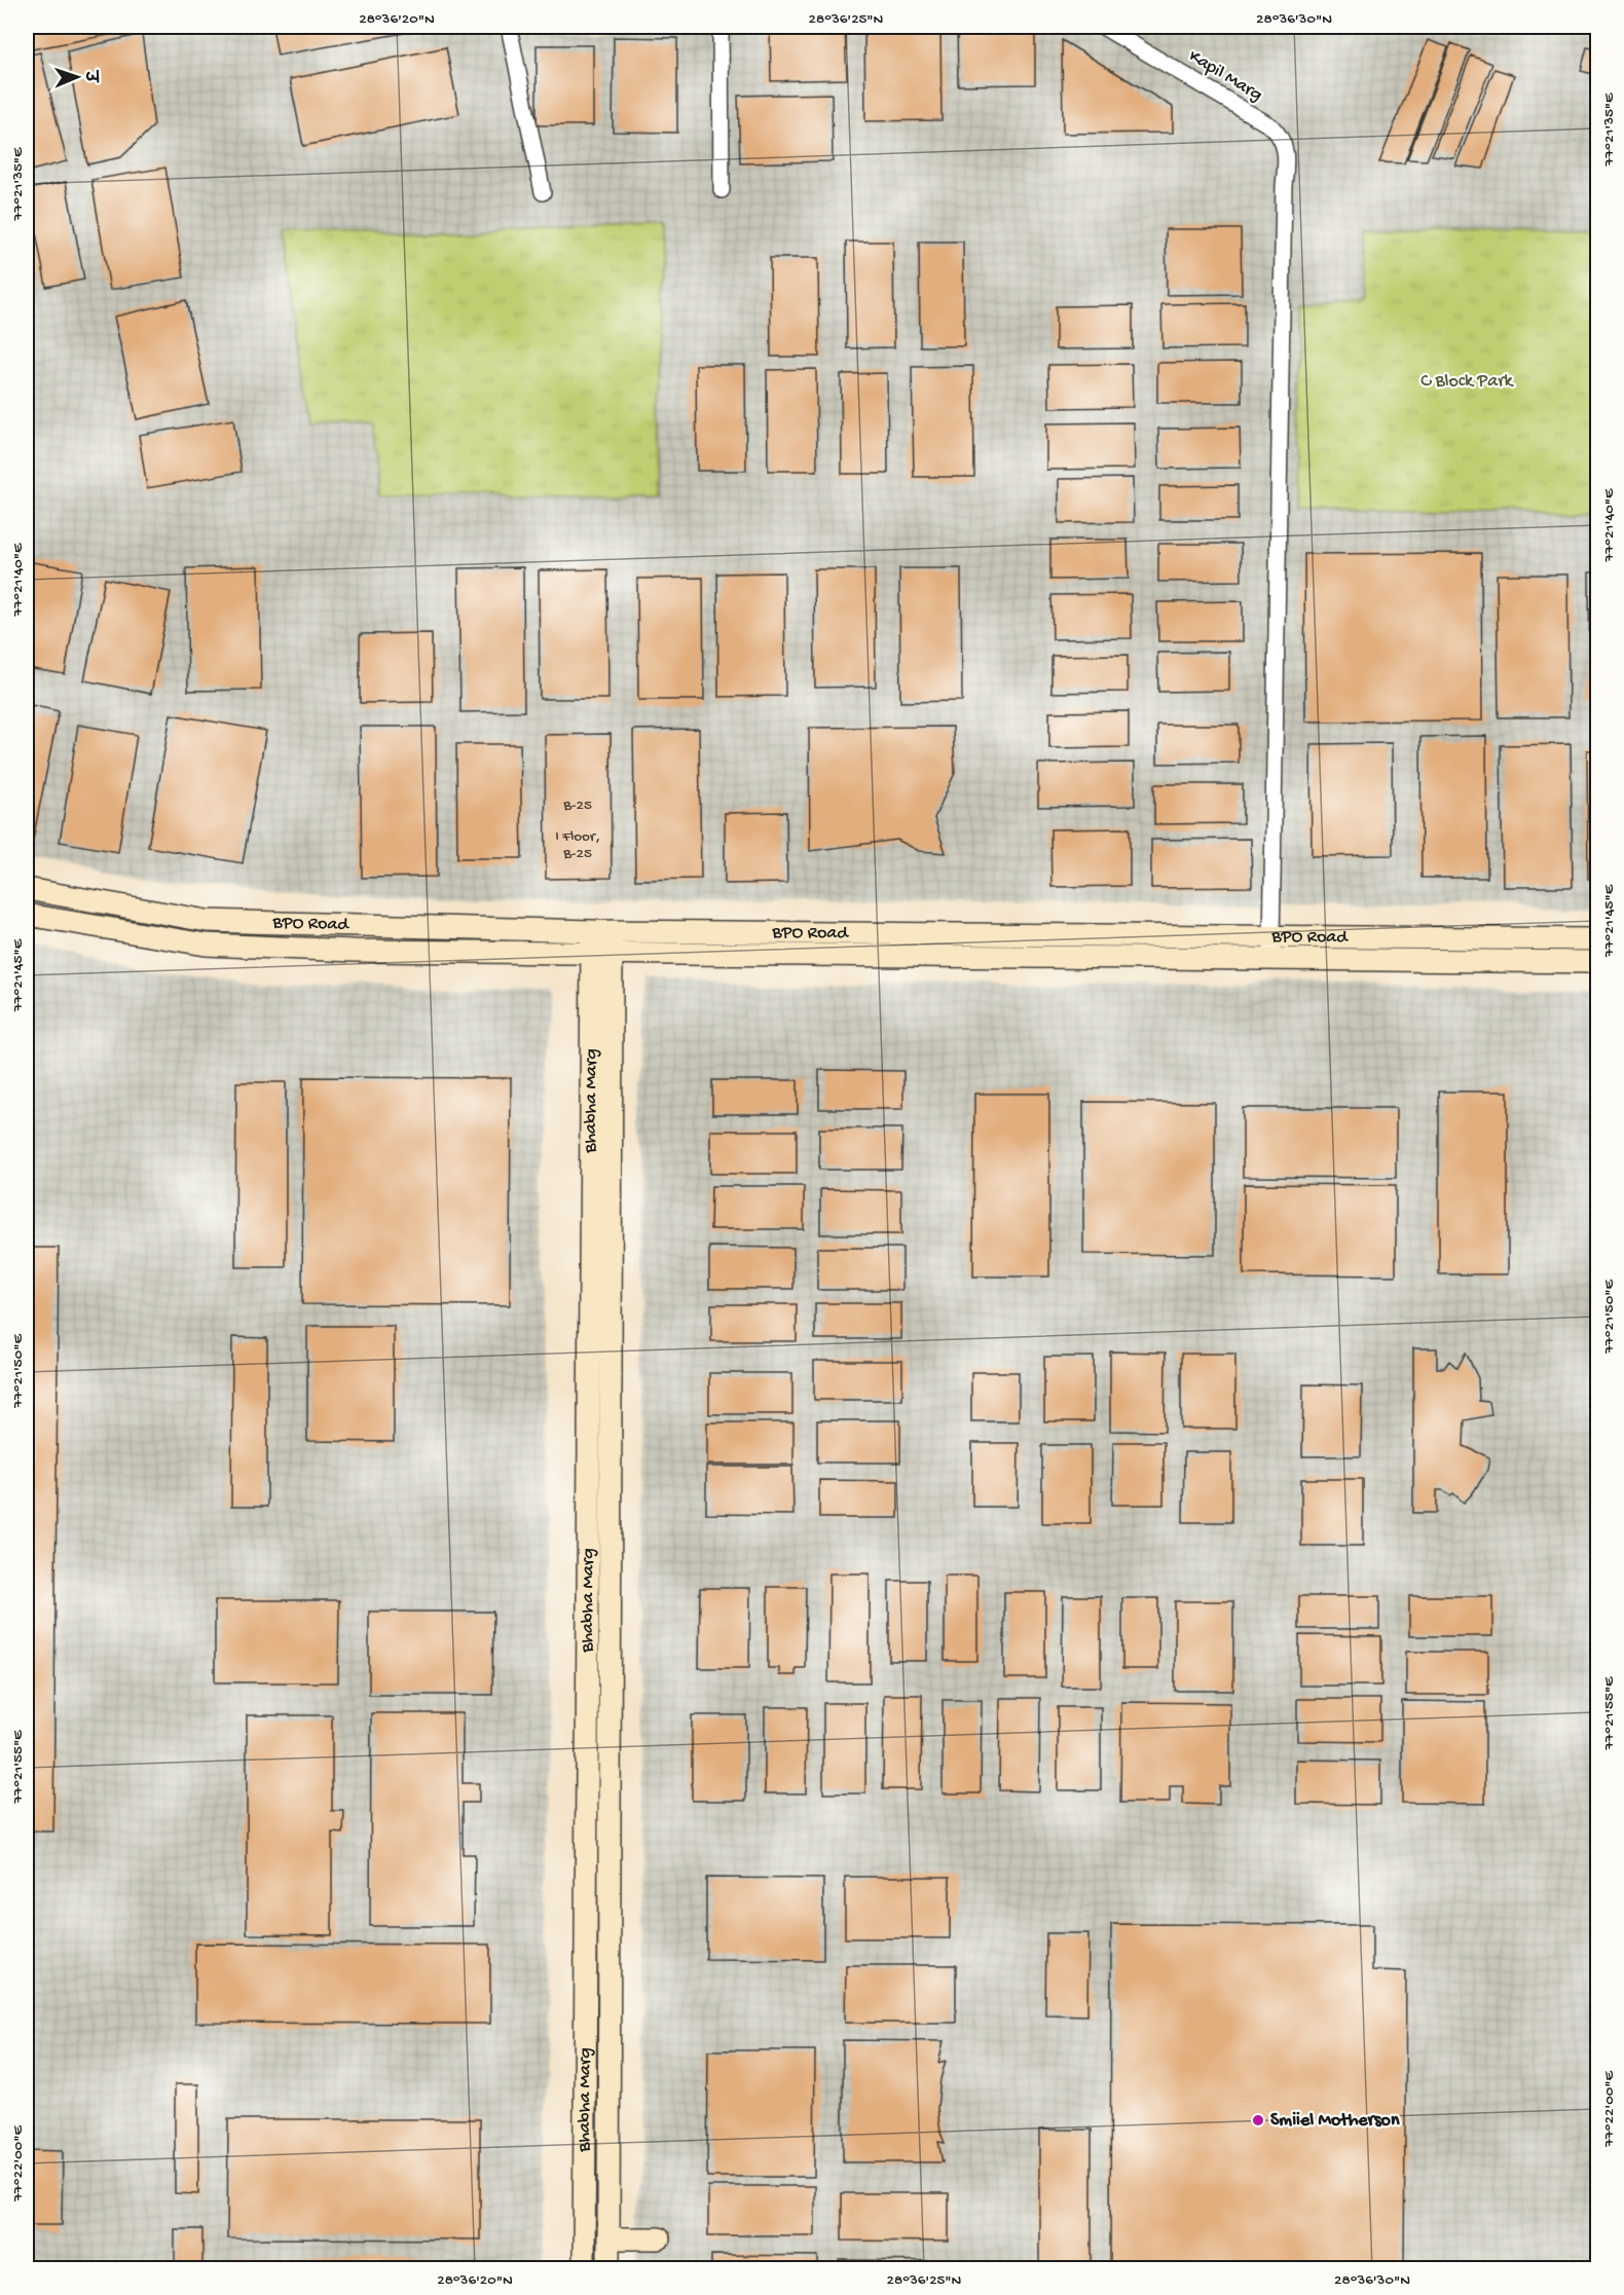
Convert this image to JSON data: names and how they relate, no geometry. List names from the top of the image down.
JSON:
{
  "streets": {
    "street": ["Kapil Marg", "BPO Road", "Bhabha Marg"]
  },
  "crossings": [
    ["Kapil Marg", "BPO Road"],
    ["BPO Road", "Bhabha Marg"]
  ],
  "parks": ["C Block Park"],
  "places": ["Smiiel Motherson"],
  "house_numbers": ["B-25", "I Floor, B-25"],
  "north": "right",
  "coordinates": [
    "28°36'20\"N",
    "28°36'25\"N",
    "28°36'30\"N",
    "77°21'35\"E",
    "77°21'40\"E",
    "77°21'45\"E",
    "77°21'50\"E",
    "77°21'55\"E",
    "77°22'00\"E"
  ]
}
